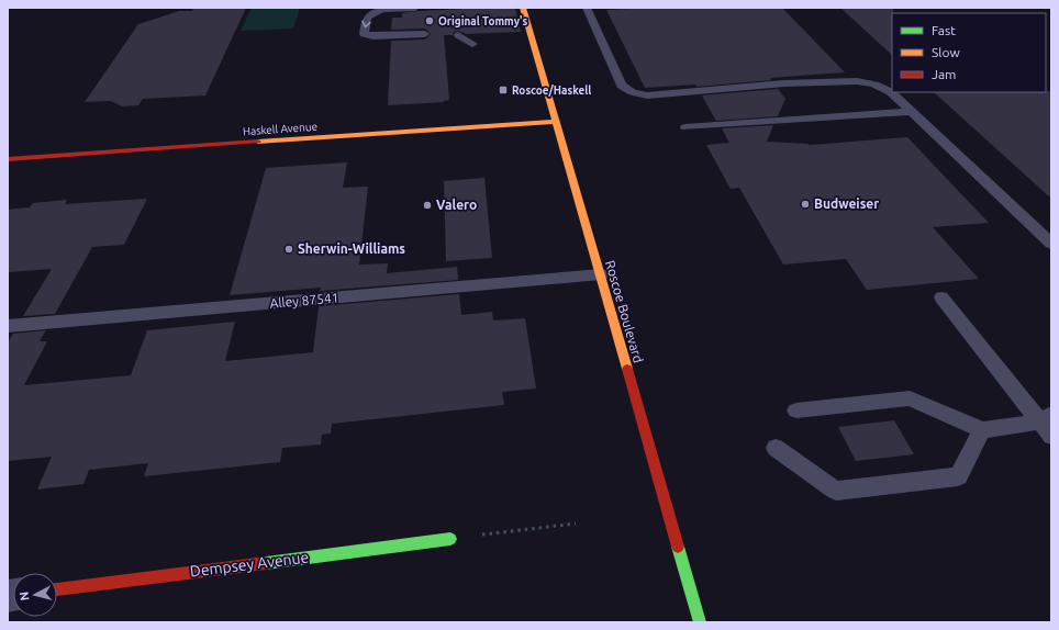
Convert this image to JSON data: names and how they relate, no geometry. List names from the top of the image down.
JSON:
{
  "streets": {
    "main road": ["Haskell Avenue", "Roscoe Boulevard", "Dempsey Avenue"],
    "lane": ["Alley 87541"]
  },
  "crossings": [
    ["Haskell Avenue", "Roscoe Boulevard"],
    ["Alley 87541", "Roscoe Boulevard"]
  ],
  "places": {
    "other": [
      "Original Tommy's",
      "Budweiser",
      "Valero",
      "Sherwin-Williams"
    ],
    "transit": ["Roscoe/Haskell"]
  },
  "legend": ["Fast", "Slow", "Jam"],
  "north": "left"
}
